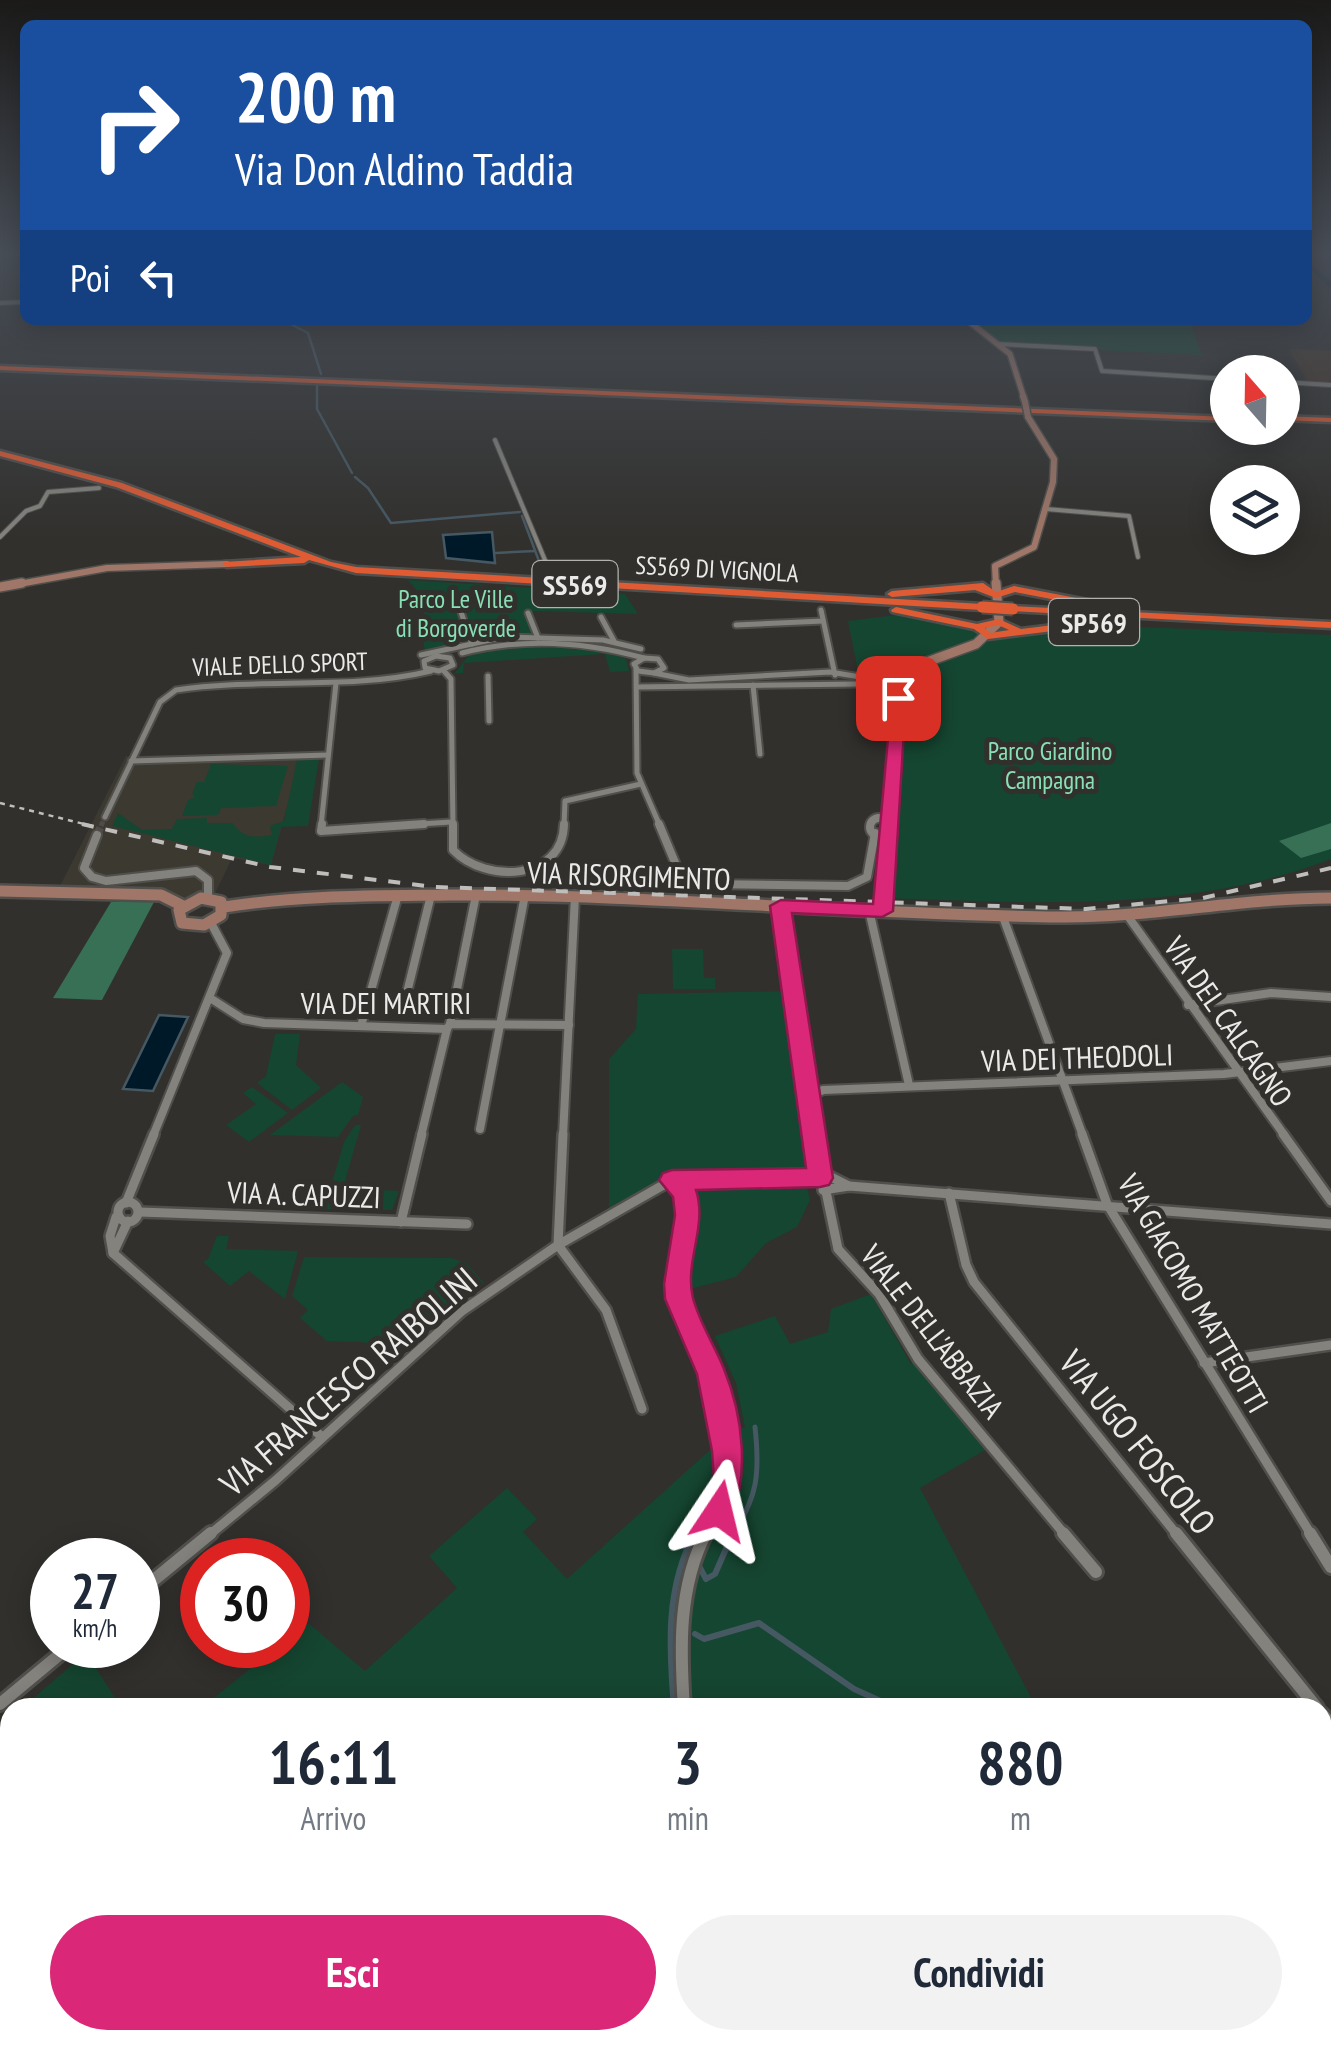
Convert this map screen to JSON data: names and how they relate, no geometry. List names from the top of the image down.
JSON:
{
  "streets": {
    "highway": ["SS569 DI VIGNOLA", "SS569", "SP569"],
    "street": [
      "VIALE DELLO SPORT",
      "VIA RISORGIMENTO",
      "VIA DEI MARTIRI",
      "VIA DEL CALCAGNO",
      "VIA DEI THEODOLI",
      "VIA A. CAPUZZI",
      "VIA GIACOMO MATTEOTTI",
      "VIALE DELL'ABBAZIA",
      "VIA FRANCESCO RAIBOLINI",
      "VIA UGO FOSCOLO"
    ]
  },
  "crossings": [
    ["SS569 DI VIGNOLA", "SS569"],
    ["SS569 DI VIGNOLA", "SP569"],
    ["VIA RISORGIMENTO", "VIA DEL CALCAGNO"],
    ["VIA RISORGIMENTO", "VIA GIACOMO MATTEOTTI"],
    ["VIA RISORGIMENTO", "VIALE DELL'ABBAZIA"],
    ["VIA DEL CALCAGNO", "VIA DEI THEODOLI"],
    ["VIA DEI THEODOLI", "VIA GIACOMO MATTEOTTI"]
  ],
  "parks": ["Parco Le Ville di Borgoverde", "Parco Giardino Campagna"],
  "north": "top",
  "page": {
    "turn": ["200 m", "Via Don Aldino Taddia"],
    "then": "Poi",
    "speed": "27 km/h",
    "limit": "30",
    "eta": [
      "16:11",
      "Arrivo",
      "3",
      "min",
      "880",
      "m"
    ],
    "buttons": ["Esci", "Condividi"]
  }
}
